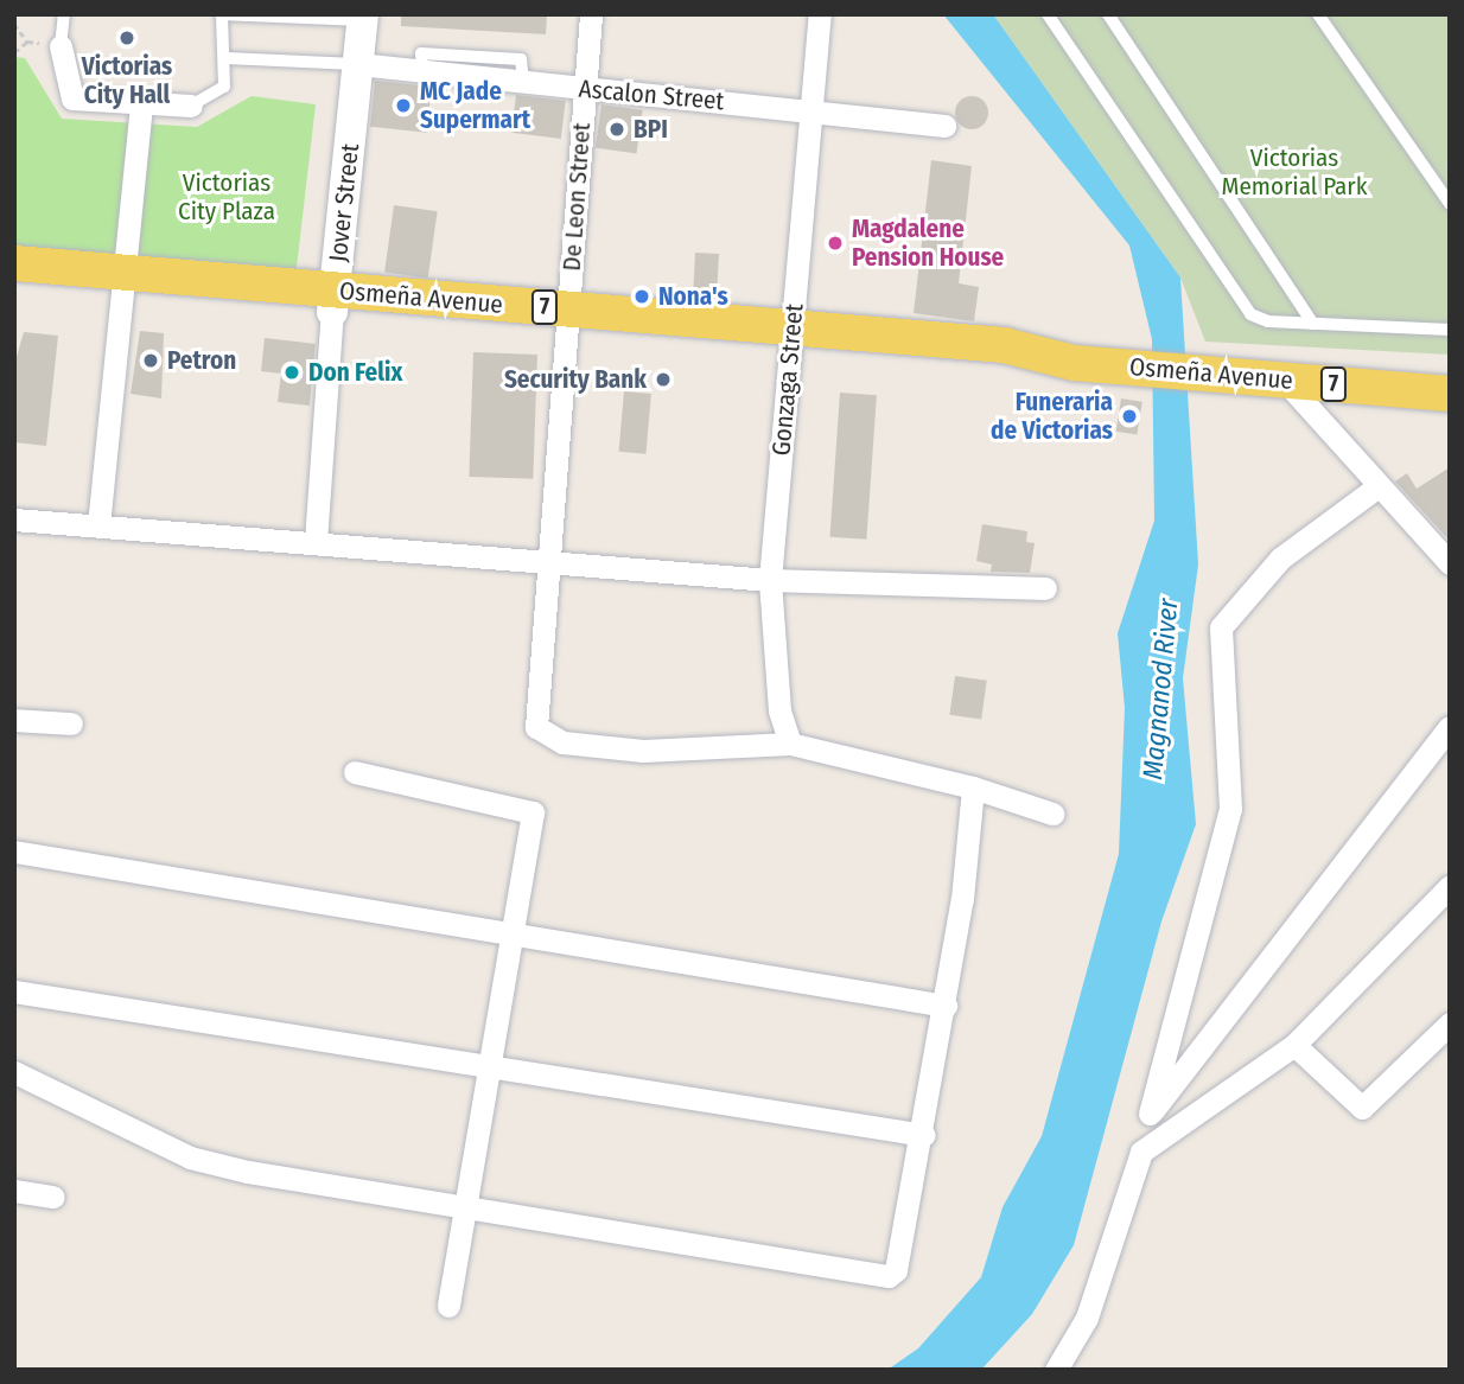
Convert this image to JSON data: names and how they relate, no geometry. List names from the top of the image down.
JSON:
{
  "streets": {
    "main road": ["Osmeña Avenue", "7"],
    "street": [
      "Ascalon Street",
      "De Leon Street",
      "Jover Street",
      "Gonzaga Street"
    ]
  },
  "crossings": [
    ["Ascalon Street", "De Leon Street"],
    ["Ascalon Street", "Jover Street"],
    ["Ascalon Street", "Gonzaga Street"],
    ["De Leon Street", "Osmeña Avenue"],
    ["De Leon Street", "Gonzaga Street"],
    ["Jover Street", "Osmeña Avenue"],
    ["Osmeña Avenue", "Gonzaga Street"]
  ],
  "water": ["Magnanod River"],
  "parks": ["Victorias Memorial Park", "Victorias City Plaza"],
  "places": [
    "Victorias City Hall",
    "MC Jade Supermart",
    "BPI",
    "Magdalene Pension House",
    "Nona's",
    "Petron",
    "Don Felix",
    "Security Bank",
    "Funeraria de Victorias"
  ]
}
